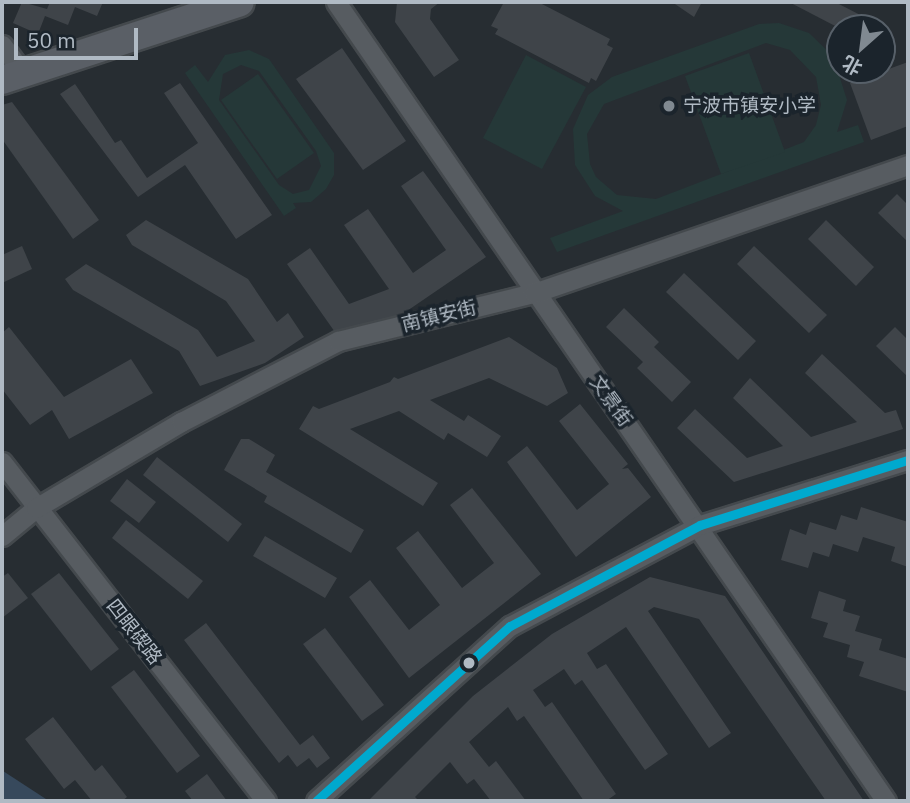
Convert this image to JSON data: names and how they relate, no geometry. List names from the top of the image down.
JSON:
{
  "streets": {
    "street": ["南镇安街", "文景街", "四眼碶路"]
  },
  "crossings": [
    ["南镇安街", "文景街"],
    ["南镇安街", "四眼碶路"]
  ],
  "places": ["宁波市镇安小学"],
  "scale_bar": "50 m",
  "north": "bottom left"
}
